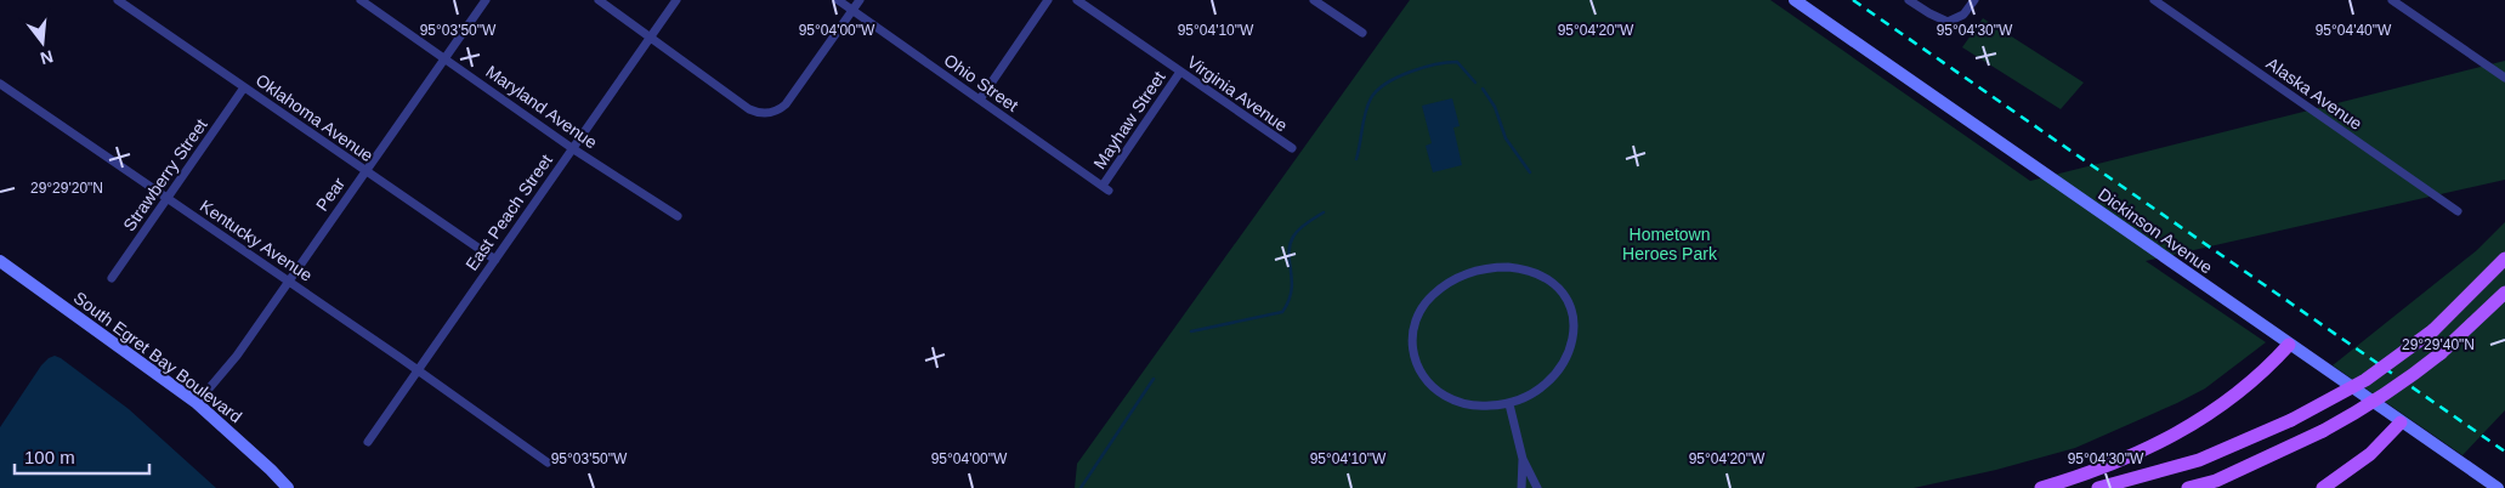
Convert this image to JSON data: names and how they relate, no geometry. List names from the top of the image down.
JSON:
{
  "streets": {
    "street": [
      "Ohio Street",
      "Virginia Avenue",
      "Alaska Avenue",
      "Maryland Avenue",
      "Oklahoma Avenue",
      "Mayhaw Street",
      "Strawberry Street",
      "Pear",
      "East Peach Street",
      "Dickinson Avenue",
      "Kentucky Avenue",
      "South Egret Bay Boulevard"
    ]
  },
  "crossings": [
    ["Ohio Street", "Mayhaw Street"],
    ["Virginia Avenue", "Mayhaw Street"],
    ["Maryland Avenue", "Pear"],
    ["Maryland Avenue", "East Peach Street"],
    ["Oklahoma Avenue", "Strawberry Street"],
    ["Oklahoma Avenue", "Pear"],
    ["Oklahoma Avenue", "East Peach Street"],
    ["Strawberry Street", "Kentucky Avenue"],
    ["Pear", "Kentucky Avenue"],
    ["Pear", "South Egret Bay Boulevard"],
    ["East Peach Street", "Kentucky Avenue"]
  ],
  "parks": ["Hometown Heroes Park"],
  "scale_bar": "100 m",
  "north": "bottom",
  "coordinates": [
    "95°03'50\"W",
    "95°04'00\"W",
    "95°04'10\"W",
    "95°04'20\"W",
    "95°04'30\"W",
    "95°04'40\"W",
    "29°29'20\"N",
    "29°29'40\"N"
  ]
}
